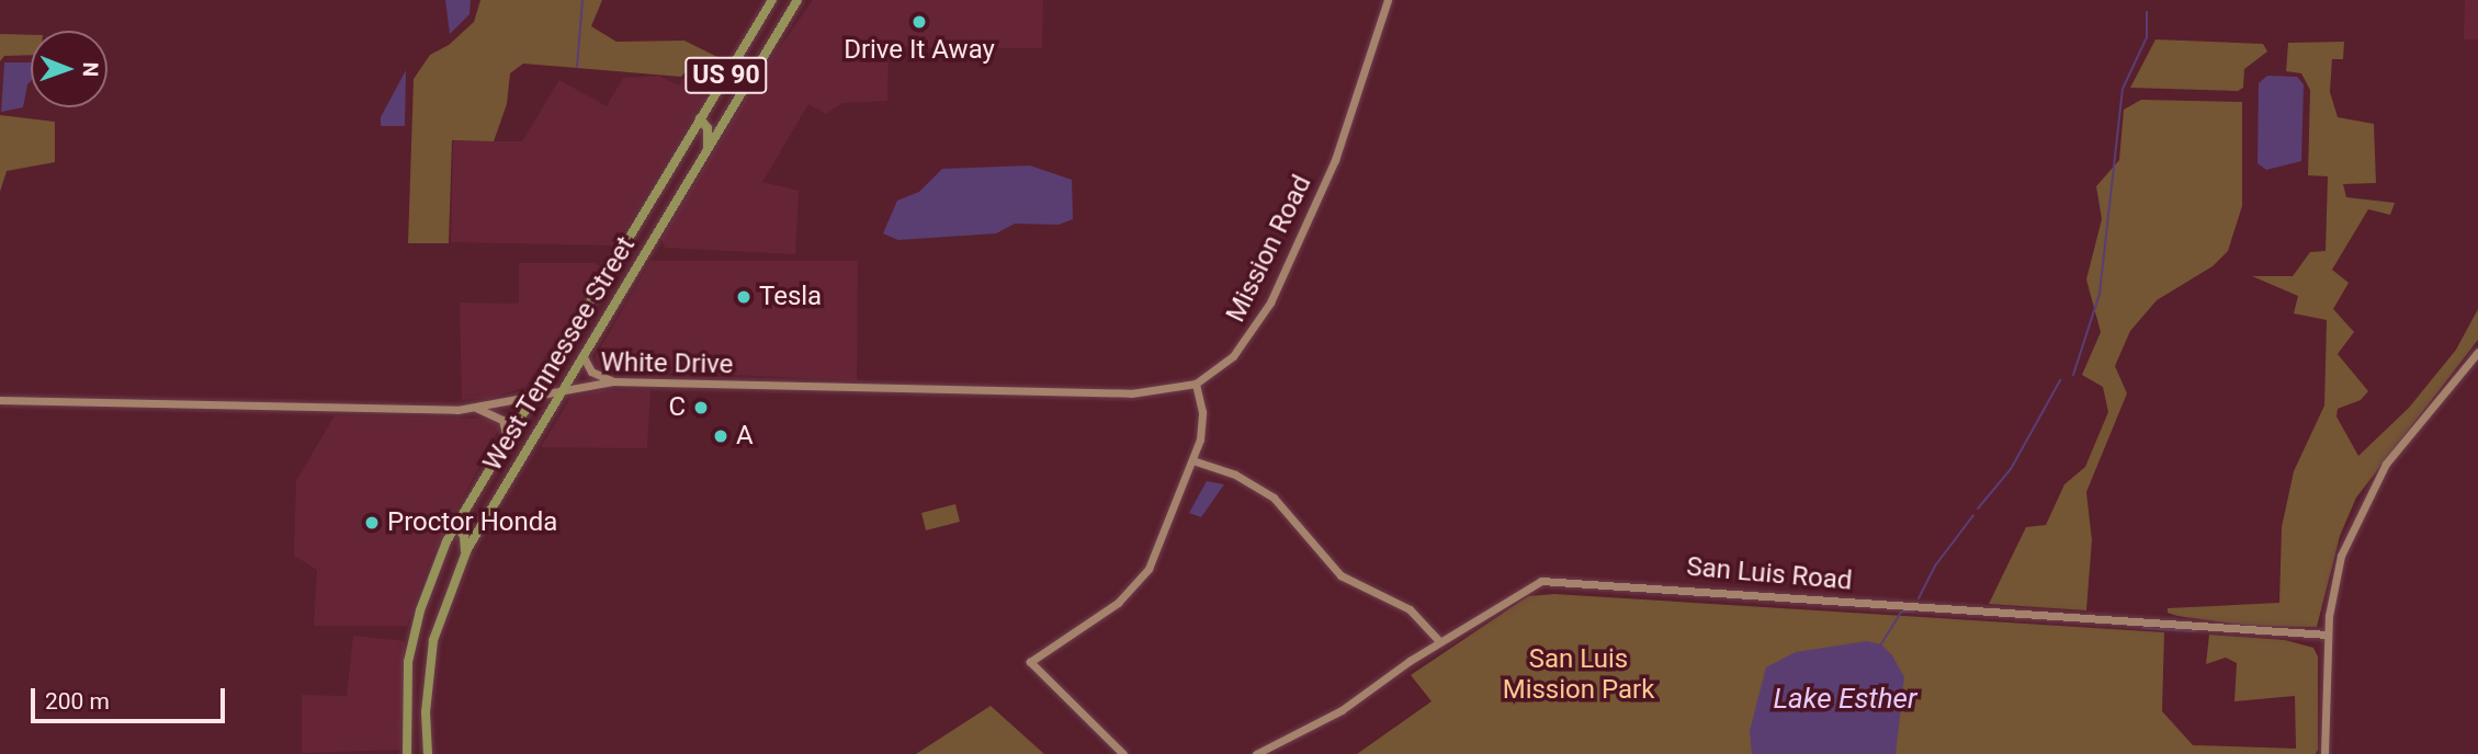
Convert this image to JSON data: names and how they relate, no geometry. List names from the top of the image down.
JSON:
{
  "streets": {
    "main road": ["US 90", "West Tennessee Street"],
    "street": ["Mission Road", "White Drive", "San Luis Road"]
  },
  "crossings": [
    ["Mission Road", "White Drive"],
    ["West Tennessee Street", "White Drive"]
  ],
  "water": ["Lake Esther"],
  "parks": ["San Luis Mission Park"],
  "places": [
    "Drive It Away",
    "Tesla",
    "C",
    "A",
    "Proctor Honda"
  ],
  "scale_bar": "200 m",
  "north": "right"
}
